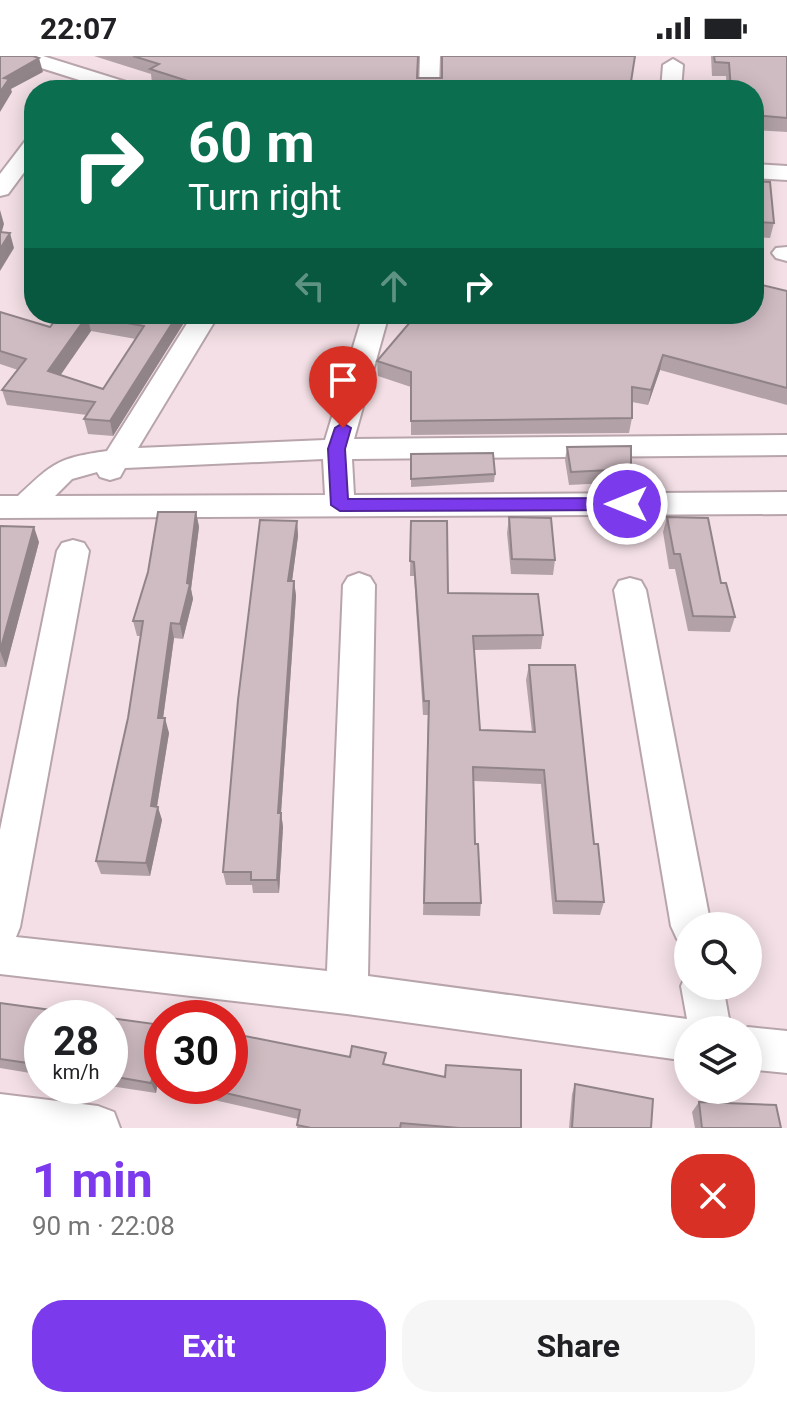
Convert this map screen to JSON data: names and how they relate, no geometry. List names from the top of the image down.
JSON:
{
  "page": {
    "status": "22:07",
    "turn": ["60 m", "Turn right"],
    "speed": "28 km/h",
    "limit": "30",
    "heading": ["1 min", "90 m · 22:08"],
    "buttons": ["Exit", "Share"]
  }
}
